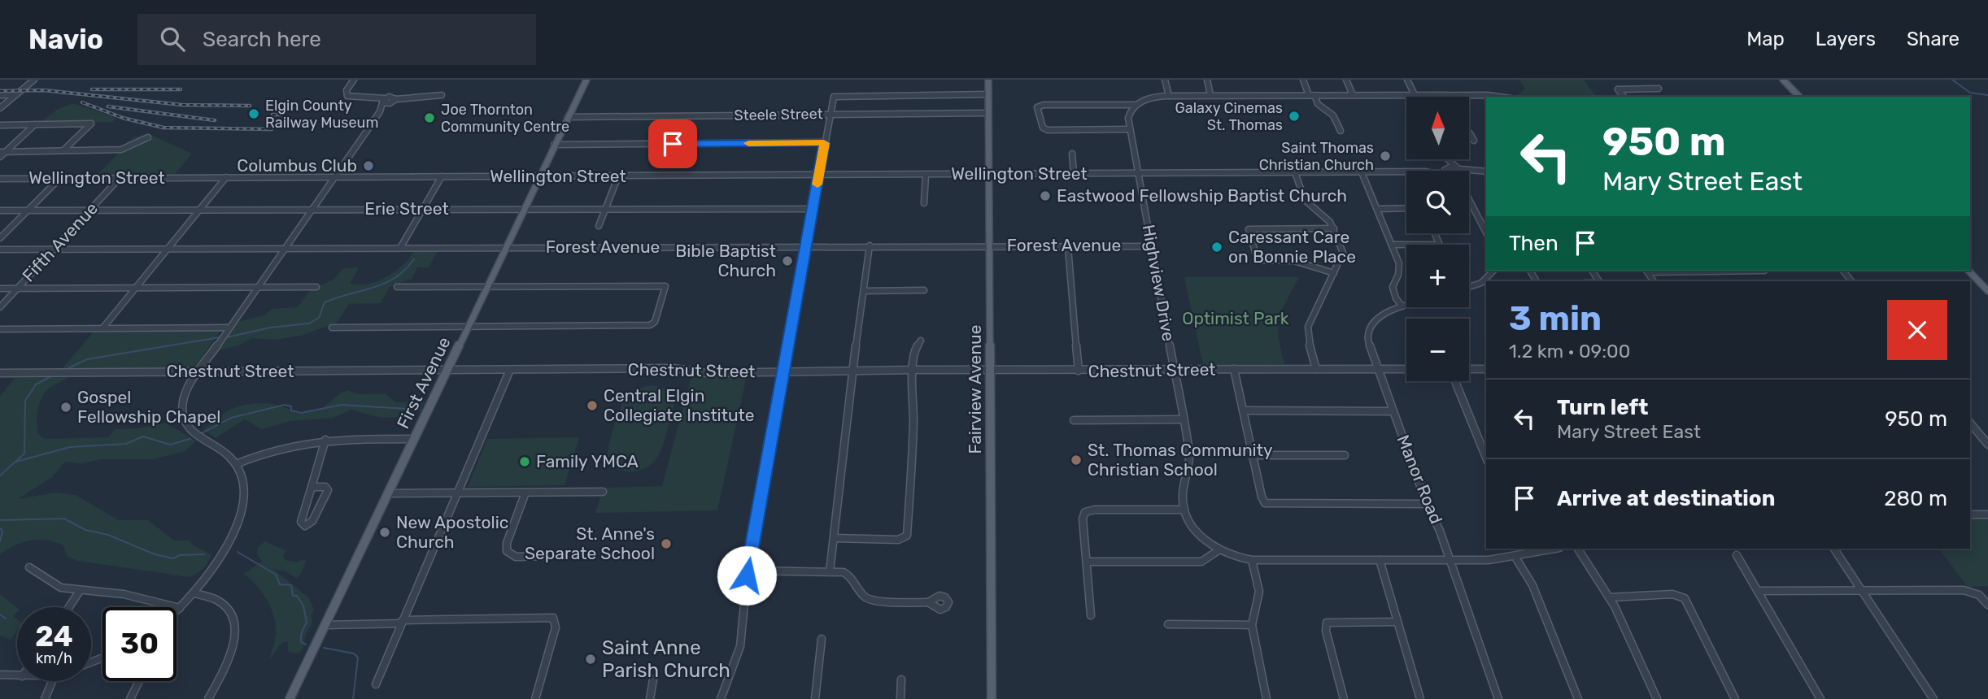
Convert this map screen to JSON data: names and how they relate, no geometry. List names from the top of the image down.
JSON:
{
  "streets": {
    "main road": ["First Avenue", "Fairview Avenue"],
    "street": [
      "Steele Street",
      "Wellington Street",
      "Erie Street",
      "Fifth Avenue",
      "Forest Avenue",
      "Highview Drive",
      "Chestnut Street",
      "Manor Road"
    ]
  },
  "crossings": [
    ["Steele Street", "First Avenue"],
    ["Steele Street", "Fairview Avenue"],
    ["Wellington Street", "Fifth Avenue"],
    ["Wellington Street", "Highview Drive"],
    ["Wellington Street", "First Avenue"],
    ["Wellington Street", "Fairview Avenue"],
    ["Erie Street", "Fifth Avenue"],
    ["Erie Street", "First Avenue"],
    ["Fifth Avenue", "Forest Avenue"],
    ["Forest Avenue", "Highview Drive"],
    ["Forest Avenue", "First Avenue"],
    ["Forest Avenue", "Fairview Avenue"],
    ["Highview Drive", "Chestnut Street"],
    ["Chestnut Street", "First Avenue"],
    ["Chestnut Street", "Fairview Avenue"],
    ["Chestnut Street", "Manor Road"]
  ],
  "parks": ["Optimist Park"],
  "places": [
    "Elgin County Railway Museum",
    "Galaxy Cinemas St. Thomas",
    "Joe Thornton Community Centre",
    "Saint Thomas Christian Church",
    "Columbus Club",
    "Eastwood Fellowship Baptist Church",
    "Caressant Care on Bonnie Place",
    "Bible Baptist Church",
    "Central Elgin Collegiate Institute",
    "Gospel Fellowship Chapel",
    "St. Thomas Community Christian School",
    "Family YMCA",
    "New Apostolic Church",
    "St. Anne's Separate School",
    "Saint Anne Parish Church"
  ],
  "north": "top",
  "page": {
    "header": "Navio",
    "search": "Search here",
    "nav": ["Map", "Layers", "Share"],
    "map_buttons": ["+", "−"],
    "turn": ["950 m", "Mary Street East"],
    "then": "Then",
    "heading": ["3 min", "1.2 km · 09:00"],
    "list": [
      {
        "name": "Turn left",
        "note": "Mary Street East",
        "value": "950 m"
      },
      {
        "name": "Arrive at destination",
        "value": "280 m"
      }
    ],
    "speed": "24 km/h",
    "limit": "30"
  }
}
